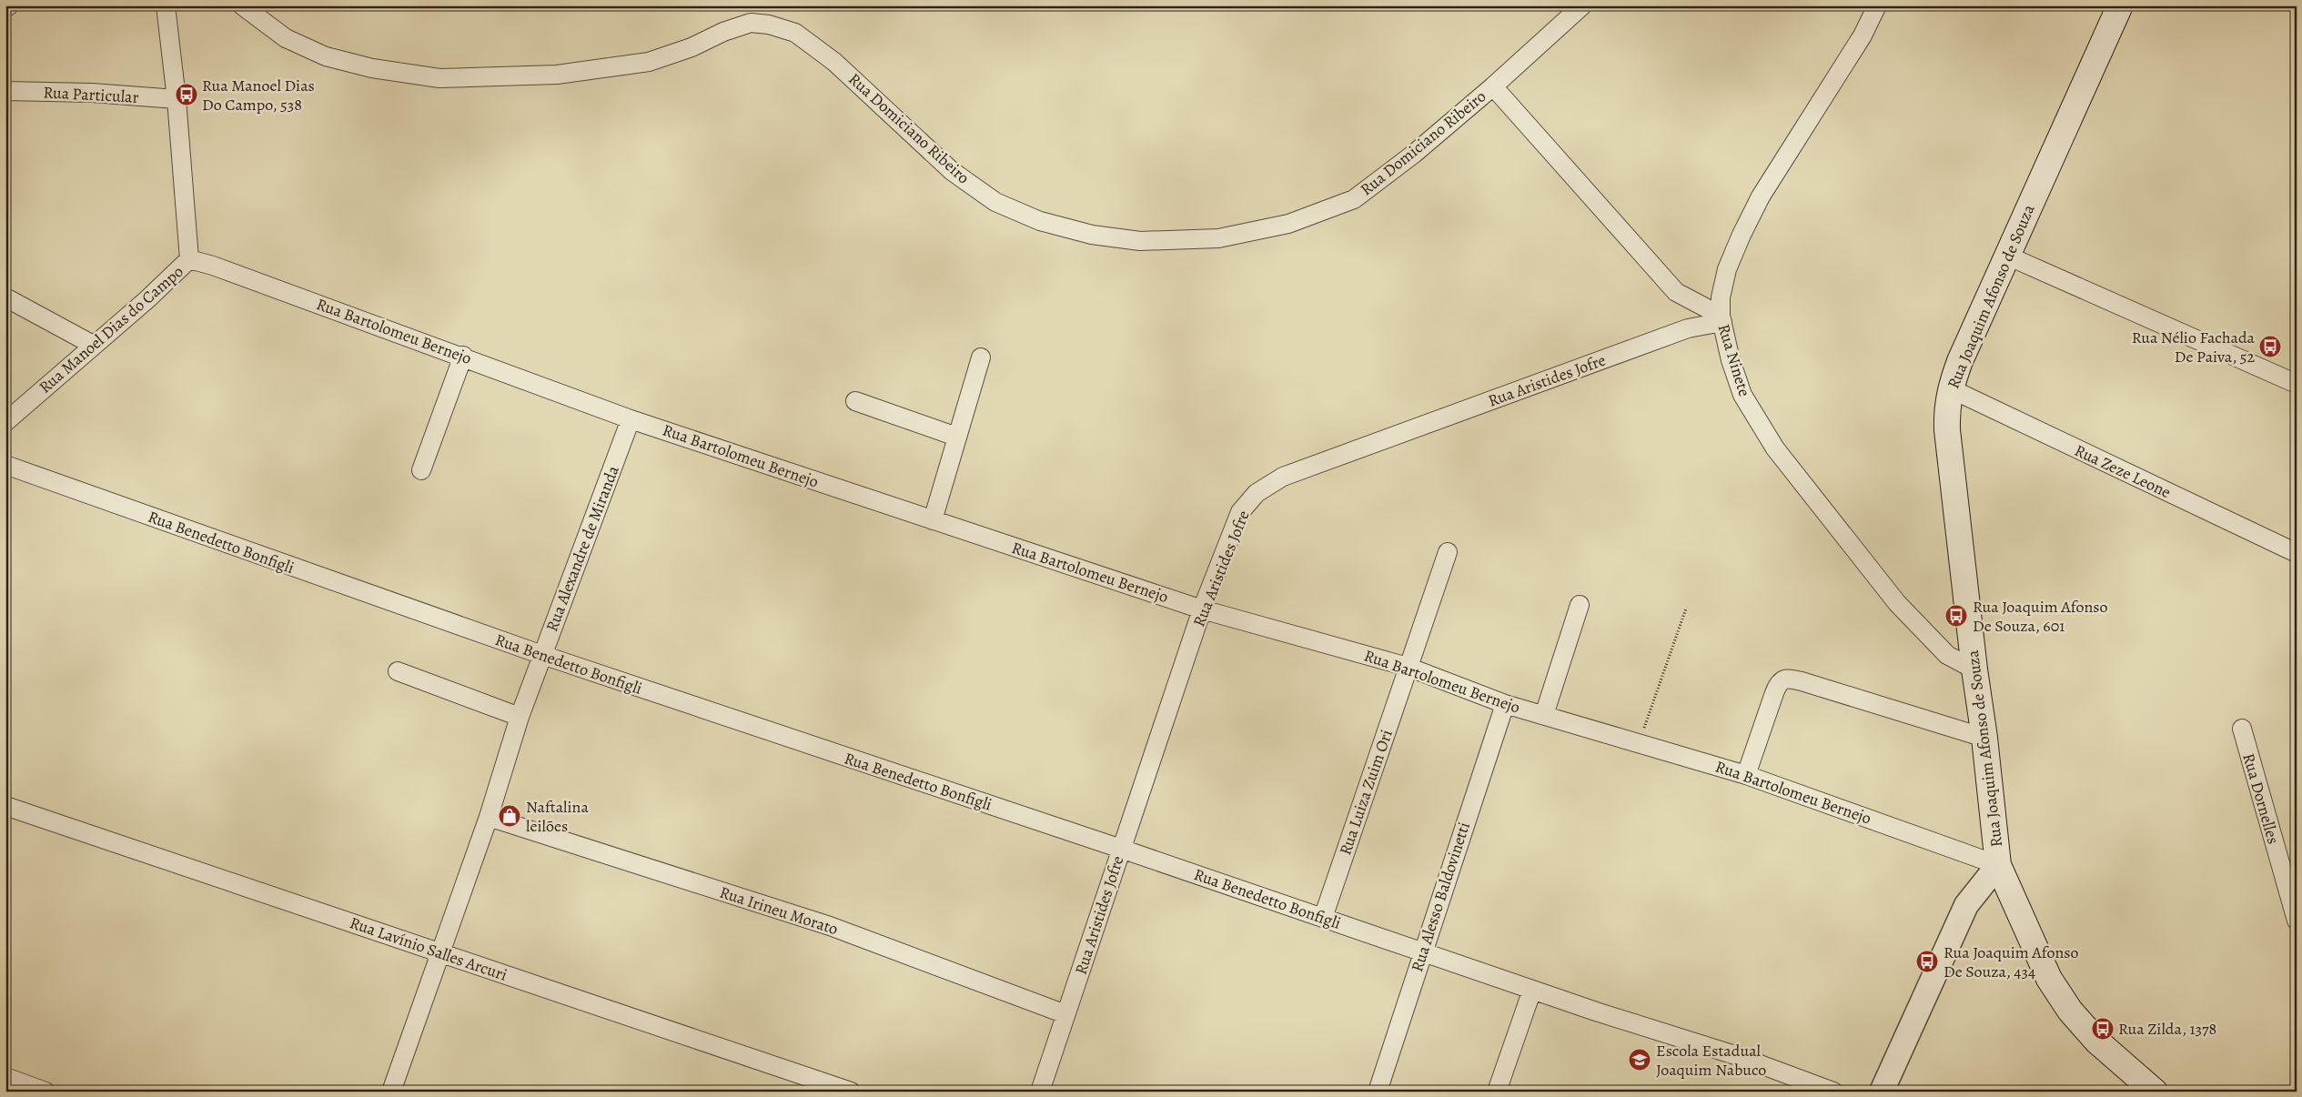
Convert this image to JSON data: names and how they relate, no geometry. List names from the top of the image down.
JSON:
{
  "streets": {
    "main road": ["Rua Joaquim Afonso de Souza"],
    "street": [
      "Rua Particular",
      "Rua Domiciano Ribeiro",
      "Rua Manoel Dias do Campo",
      "Rua Bartolomeu Bernejo",
      "Rua Ninete",
      "Rua Aristides Jofre",
      "Rua Zeze Leone",
      "Rua Benedetto Bonfigli",
      "Rua Alexandre de Miranda",
      "Rua Luiza Zuim Ori",
      "Rua Dornelles",
      "Rua Alesso Baldovinetti",
      "Rua Irineu Morato",
      "Rua Lavínio Salles Arcuri"
    ]
  },
  "crossings": [
    ["Rua Particular", "Rua Manoel Dias do Campo"],
    ["Rua Joaquim Afonso de Souza", "Rua Bartolomeu Bernejo"],
    ["Rua Joaquim Afonso de Souza", "Rua Ninete"],
    ["Rua Joaquim Afonso de Souza", "Rua Zeze Leone"],
    ["Rua Manoel Dias do Campo", "Rua Bartolomeu Bernejo"],
    ["Rua Bartolomeu Bernejo", "Rua Aristides Jofre"],
    ["Rua Bartolomeu Bernejo", "Rua Alexandre de Miranda"],
    ["Rua Bartolomeu Bernejo", "Rua Luiza Zuim Ori"],
    ["Rua Bartolomeu Bernejo", "Rua Alesso Baldovinetti"],
    ["Rua Ninete", "Rua Aristides Jofre"],
    ["Rua Aristides Jofre", "Rua Benedetto Bonfigli"],
    ["Rua Aristides Jofre", "Rua Irineu Morato"],
    ["Rua Benedetto Bonfigli", "Rua Alexandre de Miranda"],
    ["Rua Benedetto Bonfigli", "Rua Luiza Zuim Ori"],
    ["Rua Benedetto Bonfigli", "Rua Alesso Baldovinetti"],
    ["Rua Alexandre de Miranda", "Rua Irineu Morato"],
    ["Rua Alexandre de Miranda", "Rua Lavínio Salles Arcuri"]
  ],
  "places": {
    "bus stop": [
      "Rua Manoel Dias Do Campo, 538",
      "Rua Nélio Fachada De Paiva, 52",
      "Rua Joaquim Afonso De Souza, 601",
      "Rua Joaquim Afonso De Souza, 434",
      "Rua Zilda, 1378"
    ],
    "shop": ["Naftalina leilões"],
    "school or university": ["Escola Estadual Joaquim Nabuco"]
  }
}
